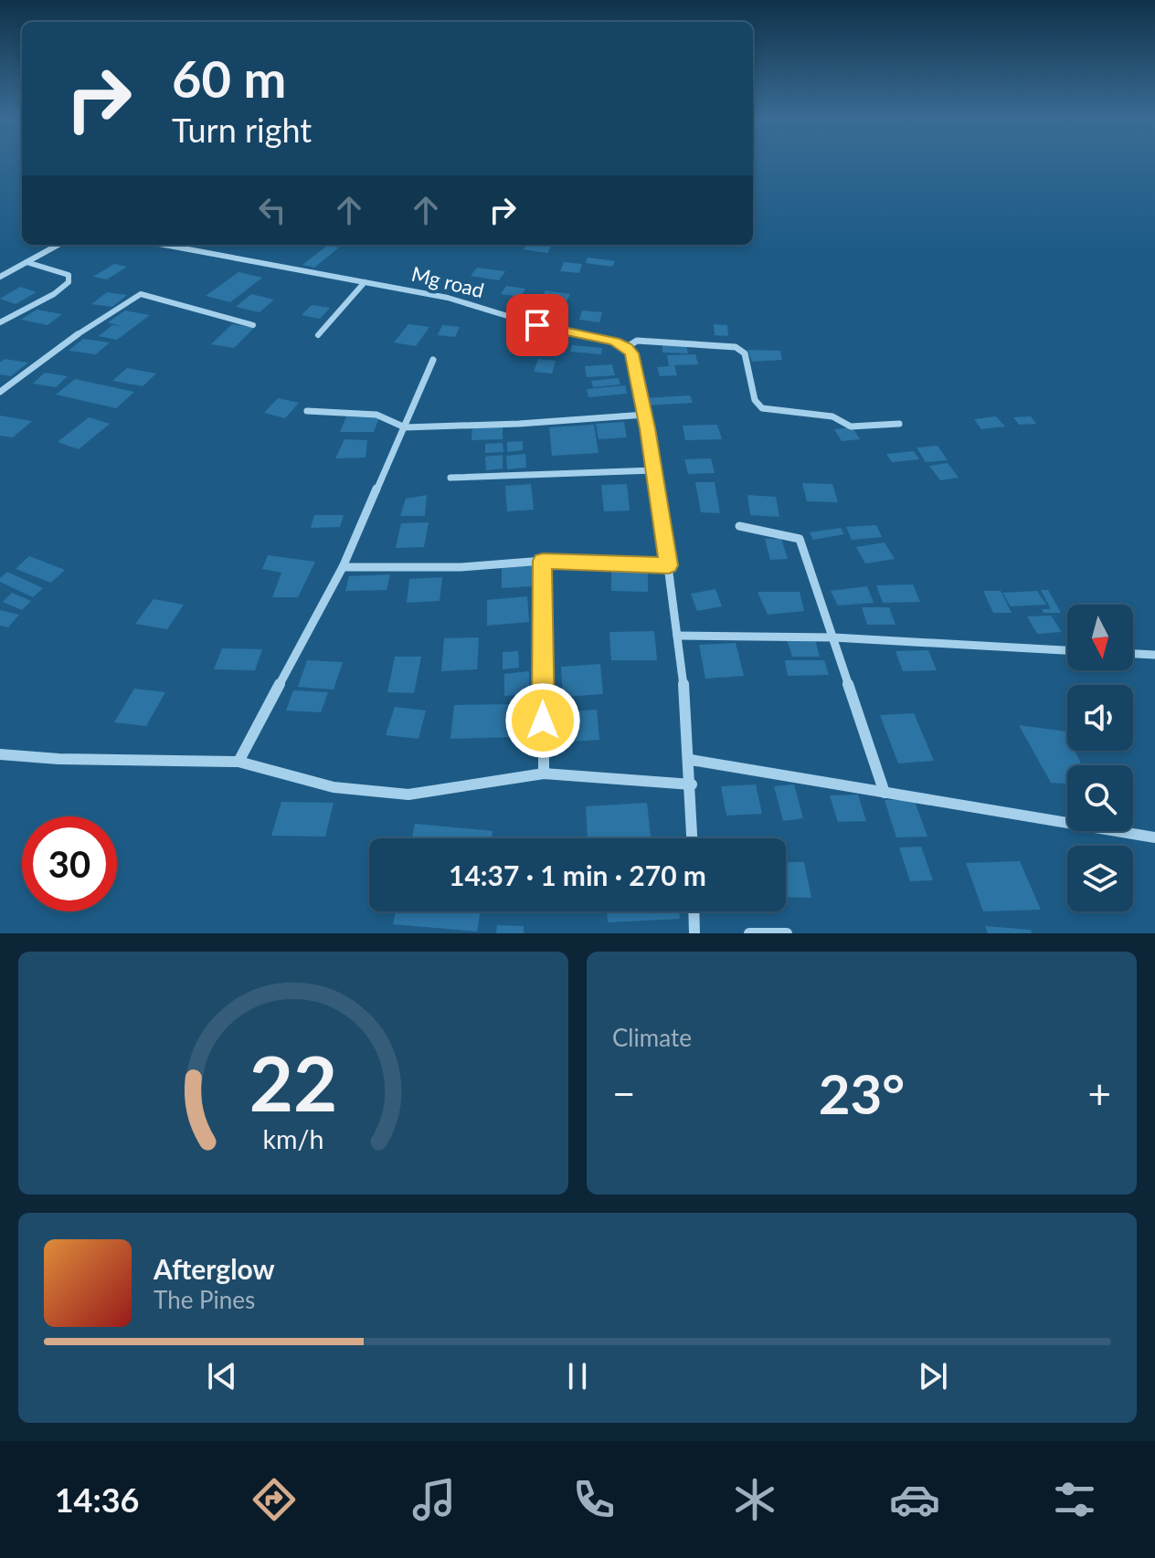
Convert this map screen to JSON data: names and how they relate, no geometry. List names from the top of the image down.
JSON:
{
  "streets": {
    "street": ["Mg road"]
  },
  "north": "bottom",
  "page": {
    "turn": ["60 m", "Turn right"],
    "limit": "30",
    "trip": "14:37 · 1 min · 270 m",
    "tile": "Climate",
    "heat": ["−", "23°", "+"],
    "song": ["Afterglow", "The Pines"],
    "tabs": "14:36",
    "gauge": ["22", "km/h"]
  }
}
